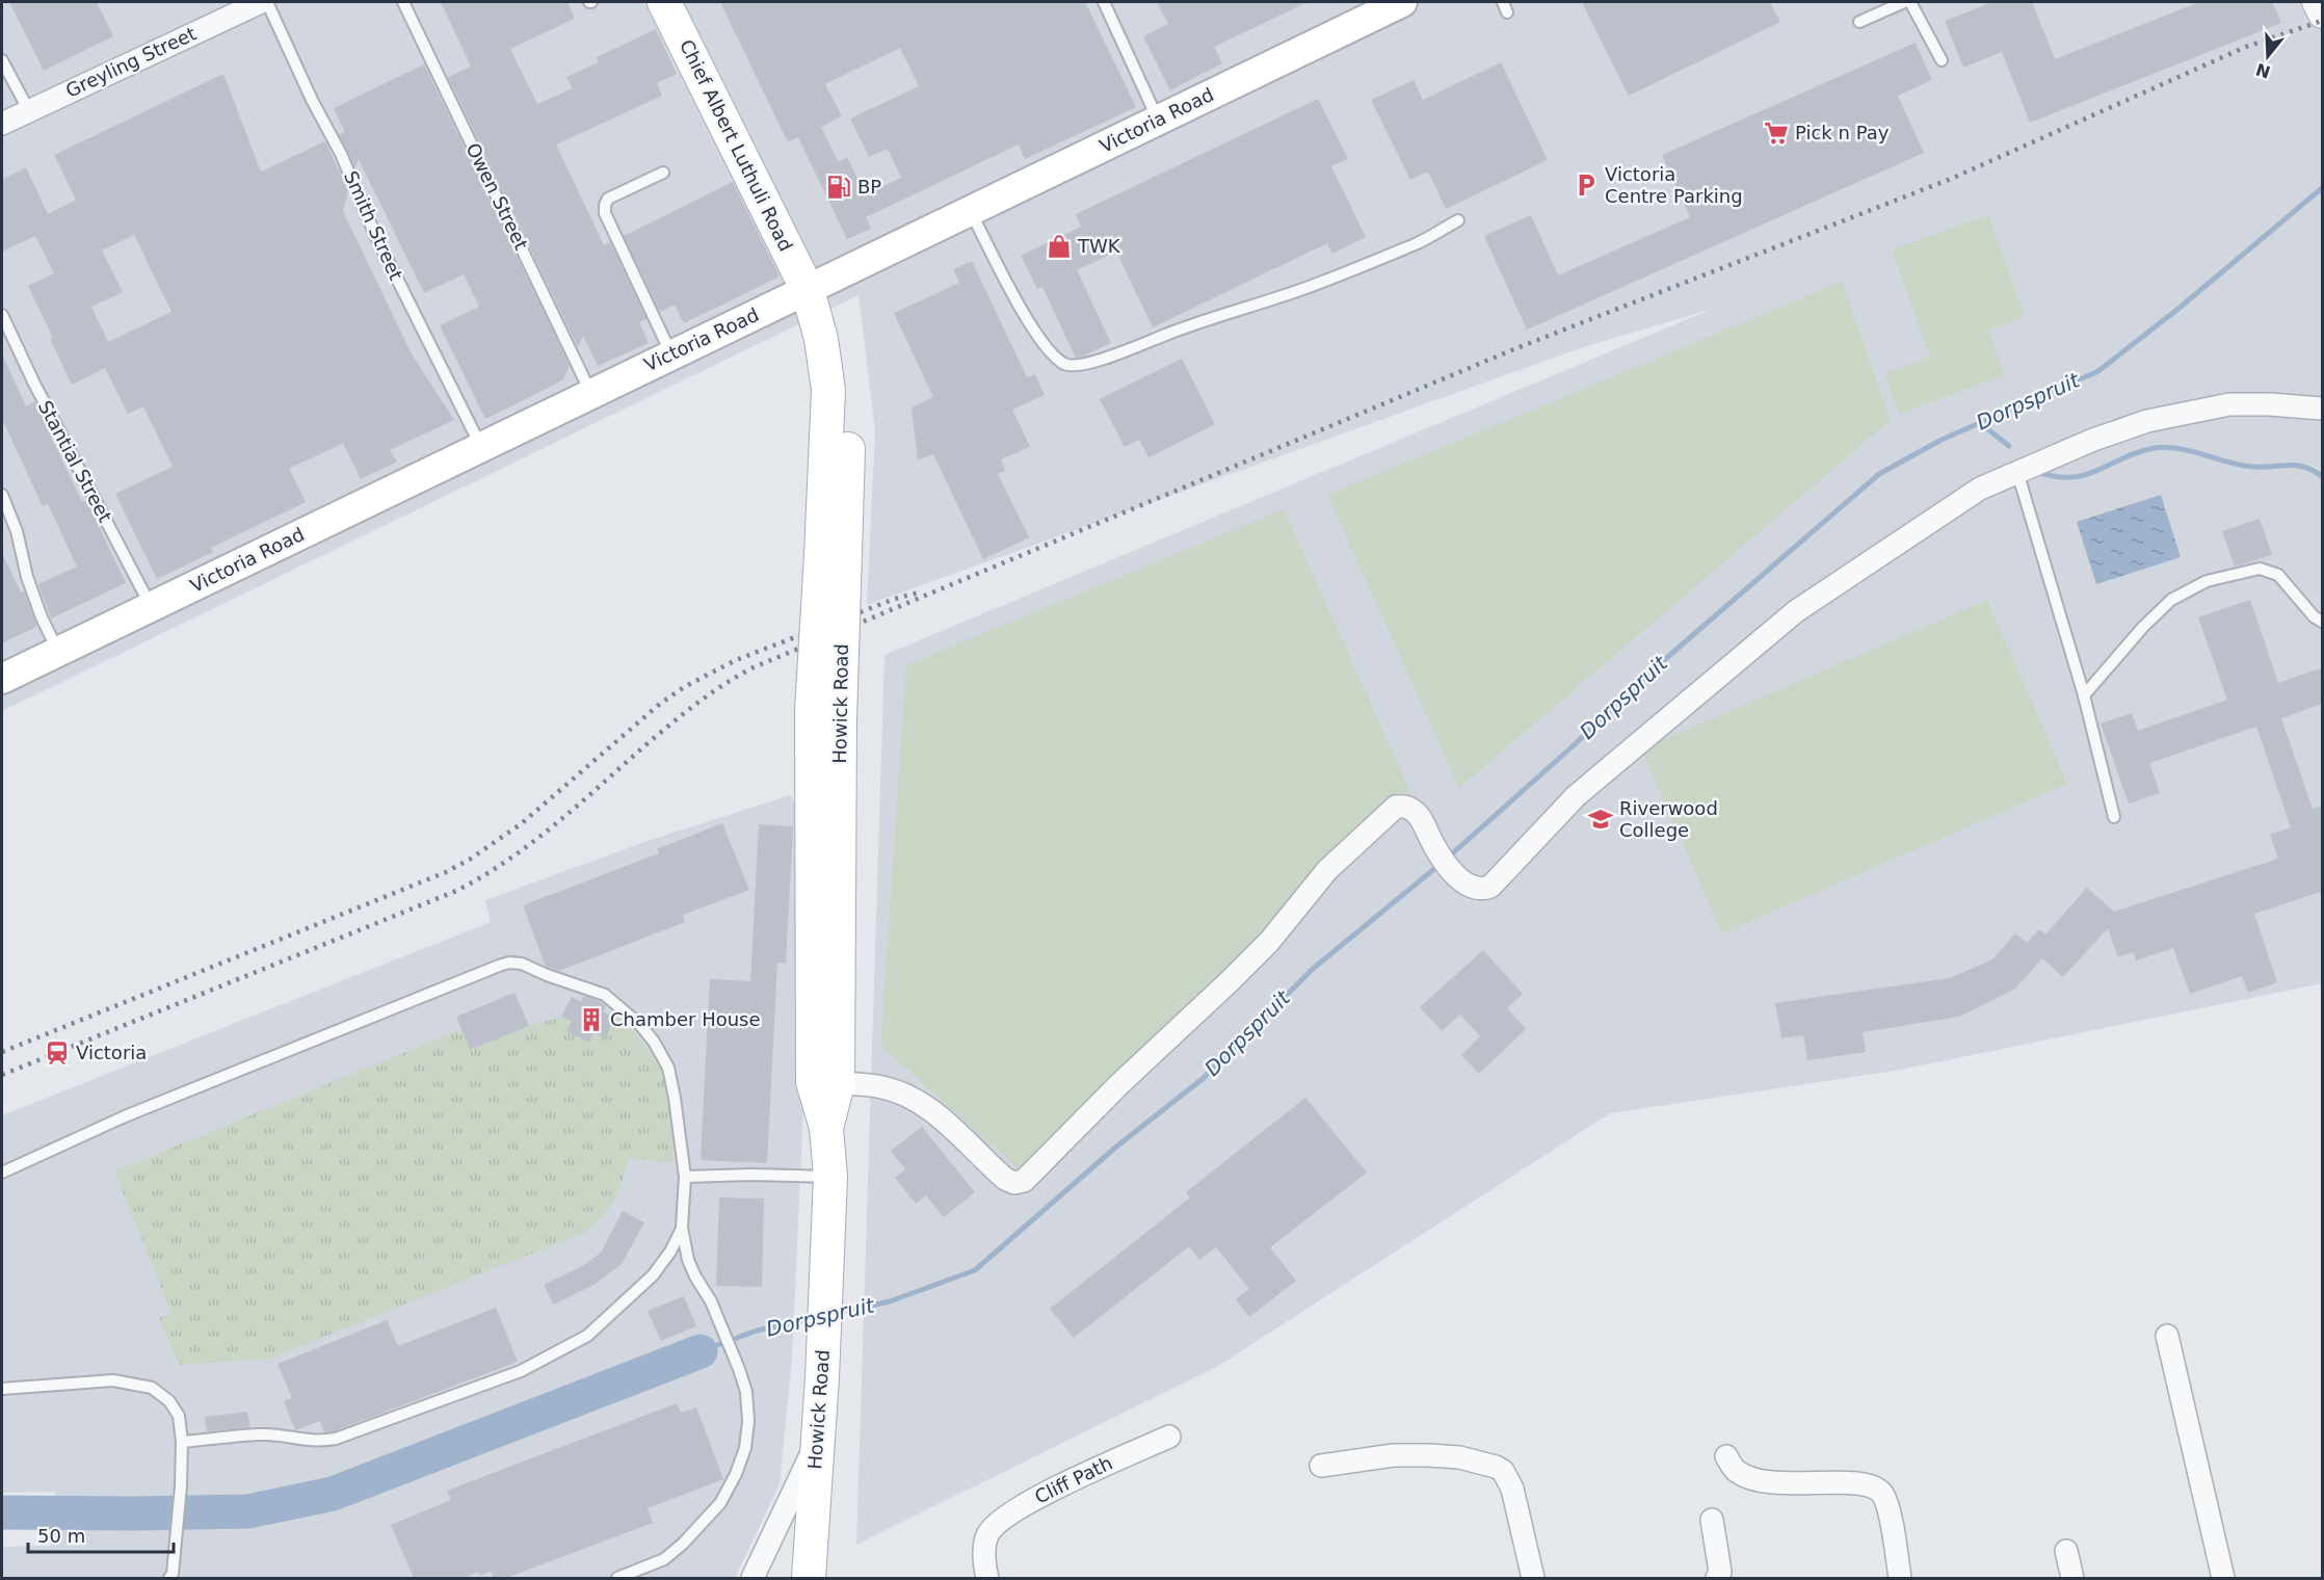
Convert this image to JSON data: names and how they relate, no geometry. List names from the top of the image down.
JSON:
{
  "streets": {
    "main road": ["Victoria Road", "Chief Albert Luthuli Road", "Howick Road"],
    "street": ["Greyling Street", "Cliff Path"],
    "lane": ["Owen Street", "Smith Street", "Stantial Street"]
  },
  "crossings": [
    ["Victoria Road", "Chief Albert Luthuli Road"],
    ["Victoria Road", "Owen Street"],
    ["Victoria Road", "Smith Street"],
    ["Victoria Road", "Stantial Street"],
    ["Victoria Road", "Howick Road"],
    ["Chief Albert Luthuli Road", "Howick Road"]
  ],
  "water": ["Dorpspruit"],
  "places": {
    "supermarket": ["Pick n Pay"],
    "parking": ["Victoria Centre Parking"],
    "fuel station": ["BP"],
    "shop": ["TWK"],
    "school or university": ["Riverwood College"],
    "building": ["Chamber House"],
    "station": ["Victoria"]
  },
  "scale_bar": "50 m",
  "north": "bottom"
}
